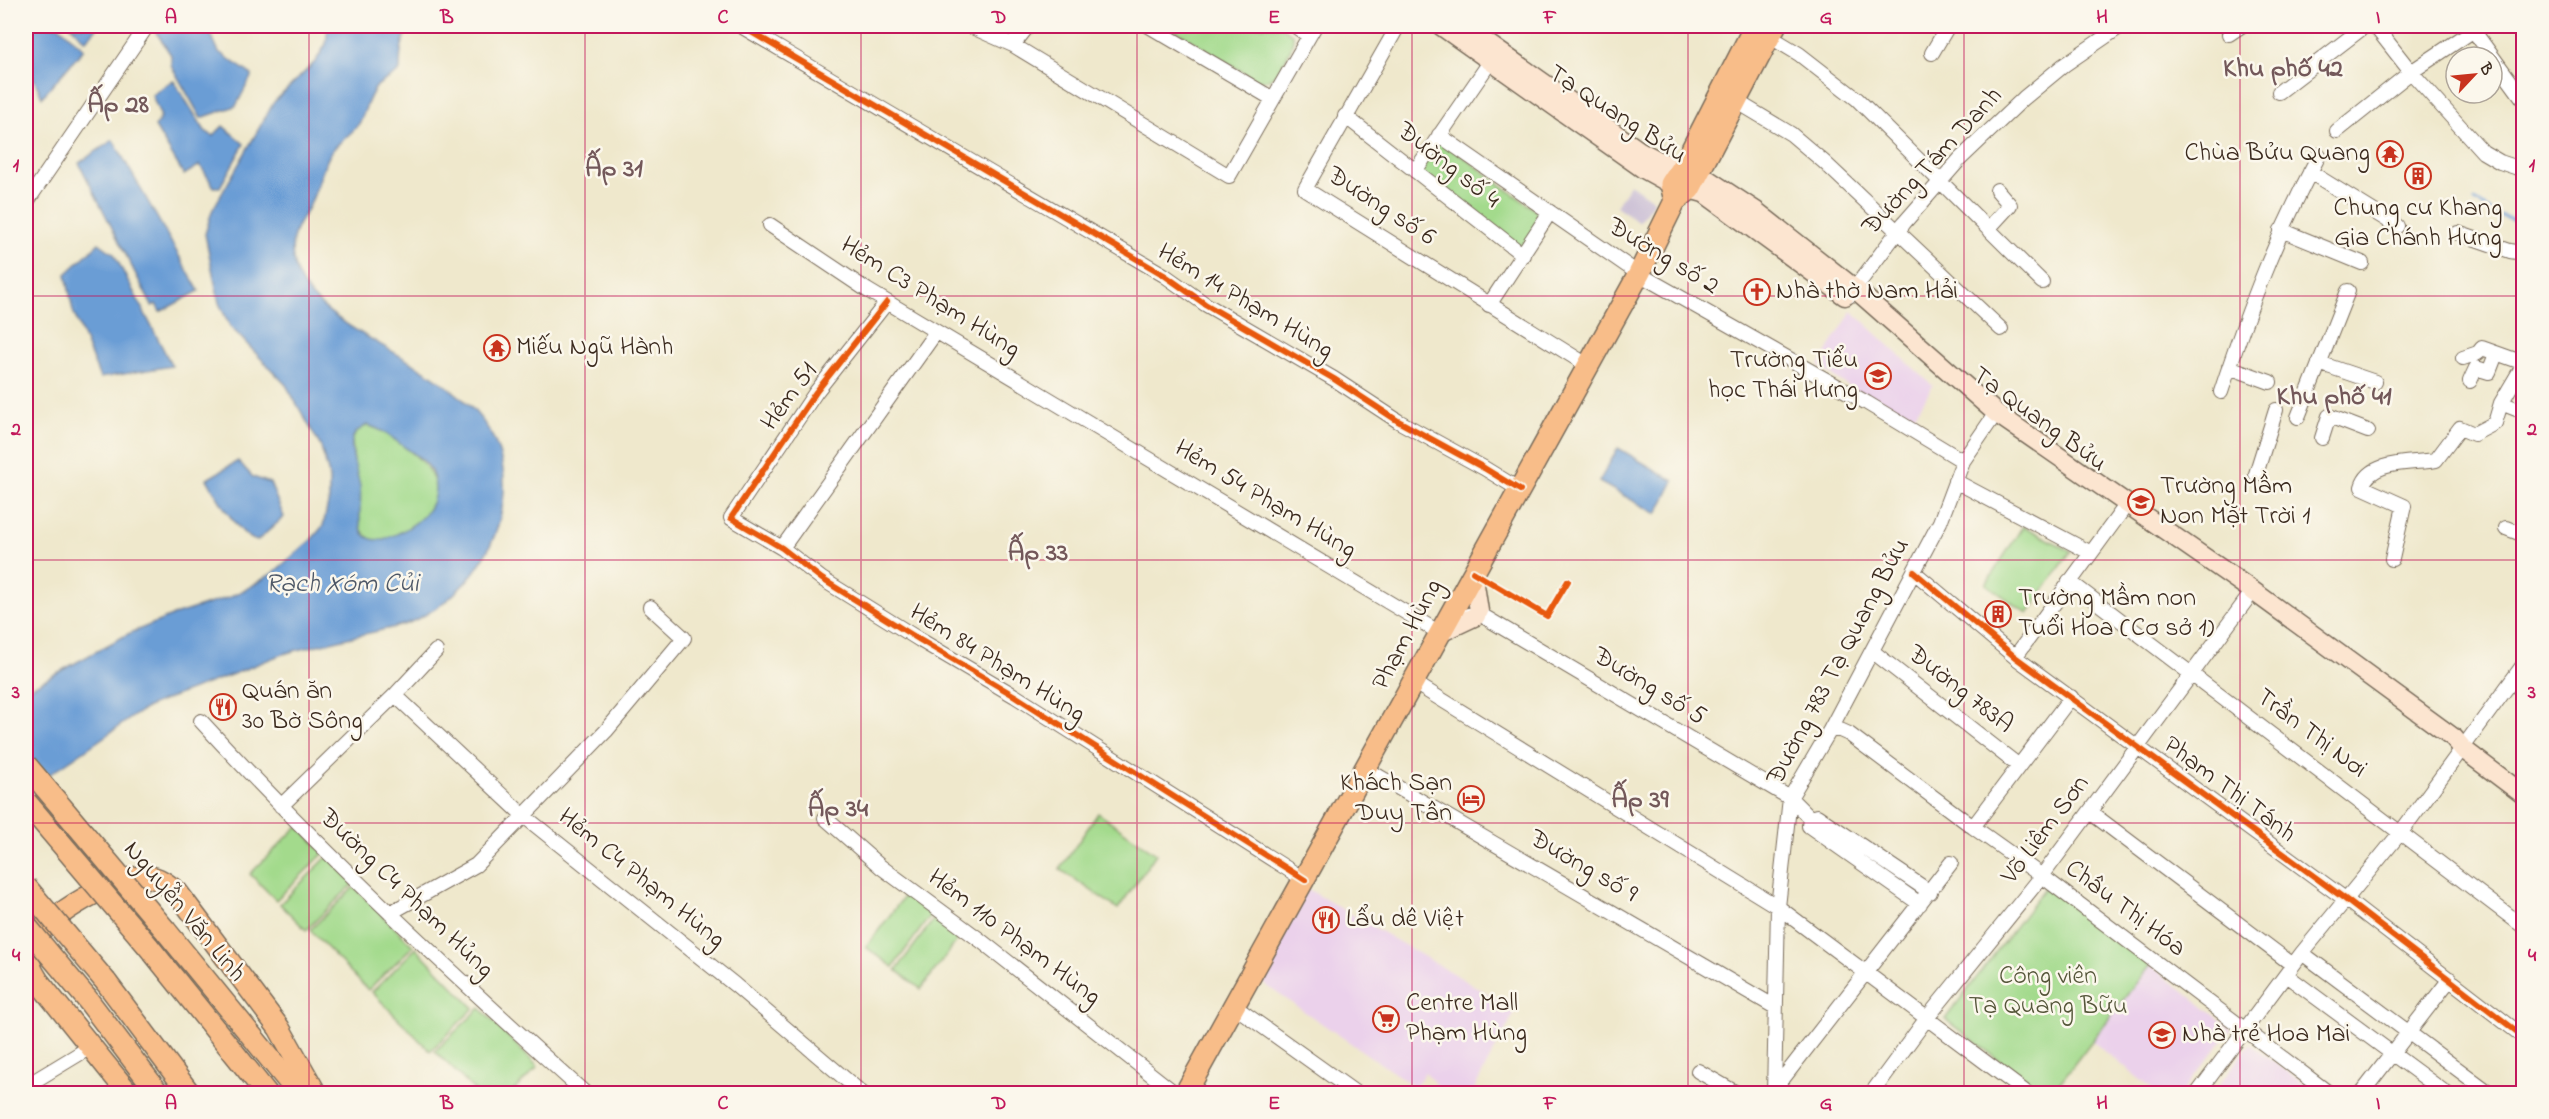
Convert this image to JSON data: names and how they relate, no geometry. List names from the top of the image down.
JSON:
{
  "streets": {
    "main road": ["Tạ Quang Bửu", "Phạm Hùng", "Nguyễn Văn Linh"],
    "street": [
      "Đường Tám Danh",
      "Đường số 4",
      "Đường số 6",
      "Đường số 2",
      "Hẻm C3 Phạm Hùng",
      "Hẻm 14 Phạm Hùng",
      "Hẻm 51",
      "Hẻm 54 Phạm Hùng",
      "Đường 783 Tạ Quang Bửu",
      "Hẻm 84 Phạm Hùng",
      "Đường số 5",
      "Đường 783A",
      "Trần Thị Nơi",
      "Phạm Thị Tánh",
      "Võ Liêm Sơn",
      "Đường số 9",
      "Hẻm C4 Phạm Hùng",
      "Đường C4 Phạm Hủng",
      "Châu Thị Hóa",
      "Hẻm 110 Phạm Hùng"
    ]
  },
  "crossings": [
    ["Tạ Quang Bửu", "Đường Tám Danh"],
    ["Tạ Quang Bửu", "Phạm Hùng"],
    ["Tạ Quang Bửu", "Đường 783 Tạ Quang Bửu"],
    ["Tạ Quang Bửu", "Võ Liêm Sơn"],
    ["Đường số 4", "Đường số 6"],
    ["Đường số 6", "Phạm Hùng"],
    ["Đường số 2", "Phạm Hùng"],
    ["Đường số 2", "Đường 783 Tạ Quang Bửu"],
    ["Hẻm C3 Phạm Hùng", "Hẻm 51"],
    ["Hẻm C3 Phạm Hùng", "Hẻm 54 Phạm Hùng"],
    ["Hẻm 14 Phạm Hùng", "Phạm Hùng"],
    ["Hẻm 51", "Hẻm 84 Phạm Hùng"],
    ["Hẻm 54 Phạm Hùng", "Phạm Hùng"],
    ["Phạm Hùng", "Hẻm 84 Phạm Hùng"],
    ["Phạm Hùng", "Đường số 5"],
    ["Phạm Hùng", "Đường số 9"],
    ["Phạm Hùng", "Hẻm 110 Phạm Hùng"],
    ["Đường 783 Tạ Quang Bửu", "Đường số 5"],
    ["Đường 783 Tạ Quang Bửu", "Đường 783A"],
    ["Đường 783 Tạ Quang Bửu", "Phạm Thị Tánh"],
    ["Đường 783 Tạ Quang Bửu", "Đường số 9"],
    ["Đường 783 Tạ Quang Bửu", "Châu Thị Hóa"],
    ["Trần Thị Nơi", "Võ Liêm Sơn"],
    ["Phạm Thị Tánh", "Võ Liêm Sơn"],
    ["Võ Liêm Sơn", "Châu Thị Hóa"]
  ],
  "districts": [
    "Khu phố 42",
    "Ấp 28",
    "Ấp 31",
    "Khu phố 41",
    "Ấp 33",
    "Ấp 39",
    "Ấp 34"
  ],
  "water": ["Rạch Xóm Củi"],
  "parks": ["Công viên Tạ Quang Bữu"],
  "places": {
    "temple": ["Chùa Bửu Quang", "Miếu Ngũ Hành"],
    "building": ["Chung cư Khang Gia Chánh Hưng", "Trường Mầm non Tuổi Hoa (Cơ sở 1)"],
    "church": ["Nhà thờ Nam Hải"],
    "school or university": ["Trường Tiểu học Thái Hưng", "Trường Mầm Non Mặt Trời 1", "Nhà trẻ Hoa Mai"],
    "restaurant": ["Quán ăn 30 Bờ Sông", "Lẩu dê Việt"],
    "hotel": ["Khách Sạn Duy Tân"],
    "supermarket": ["Centre Mall Phạm Hùng"]
  },
  "north": "top right",
  "grid": {
    "columns": [
      "A",
      "B",
      "C",
      "D",
      "E",
      "F",
      "G",
      "H",
      "I"
    ],
    "rows": [
      "1",
      "2",
      "3",
      "4"
    ]
  }
}
